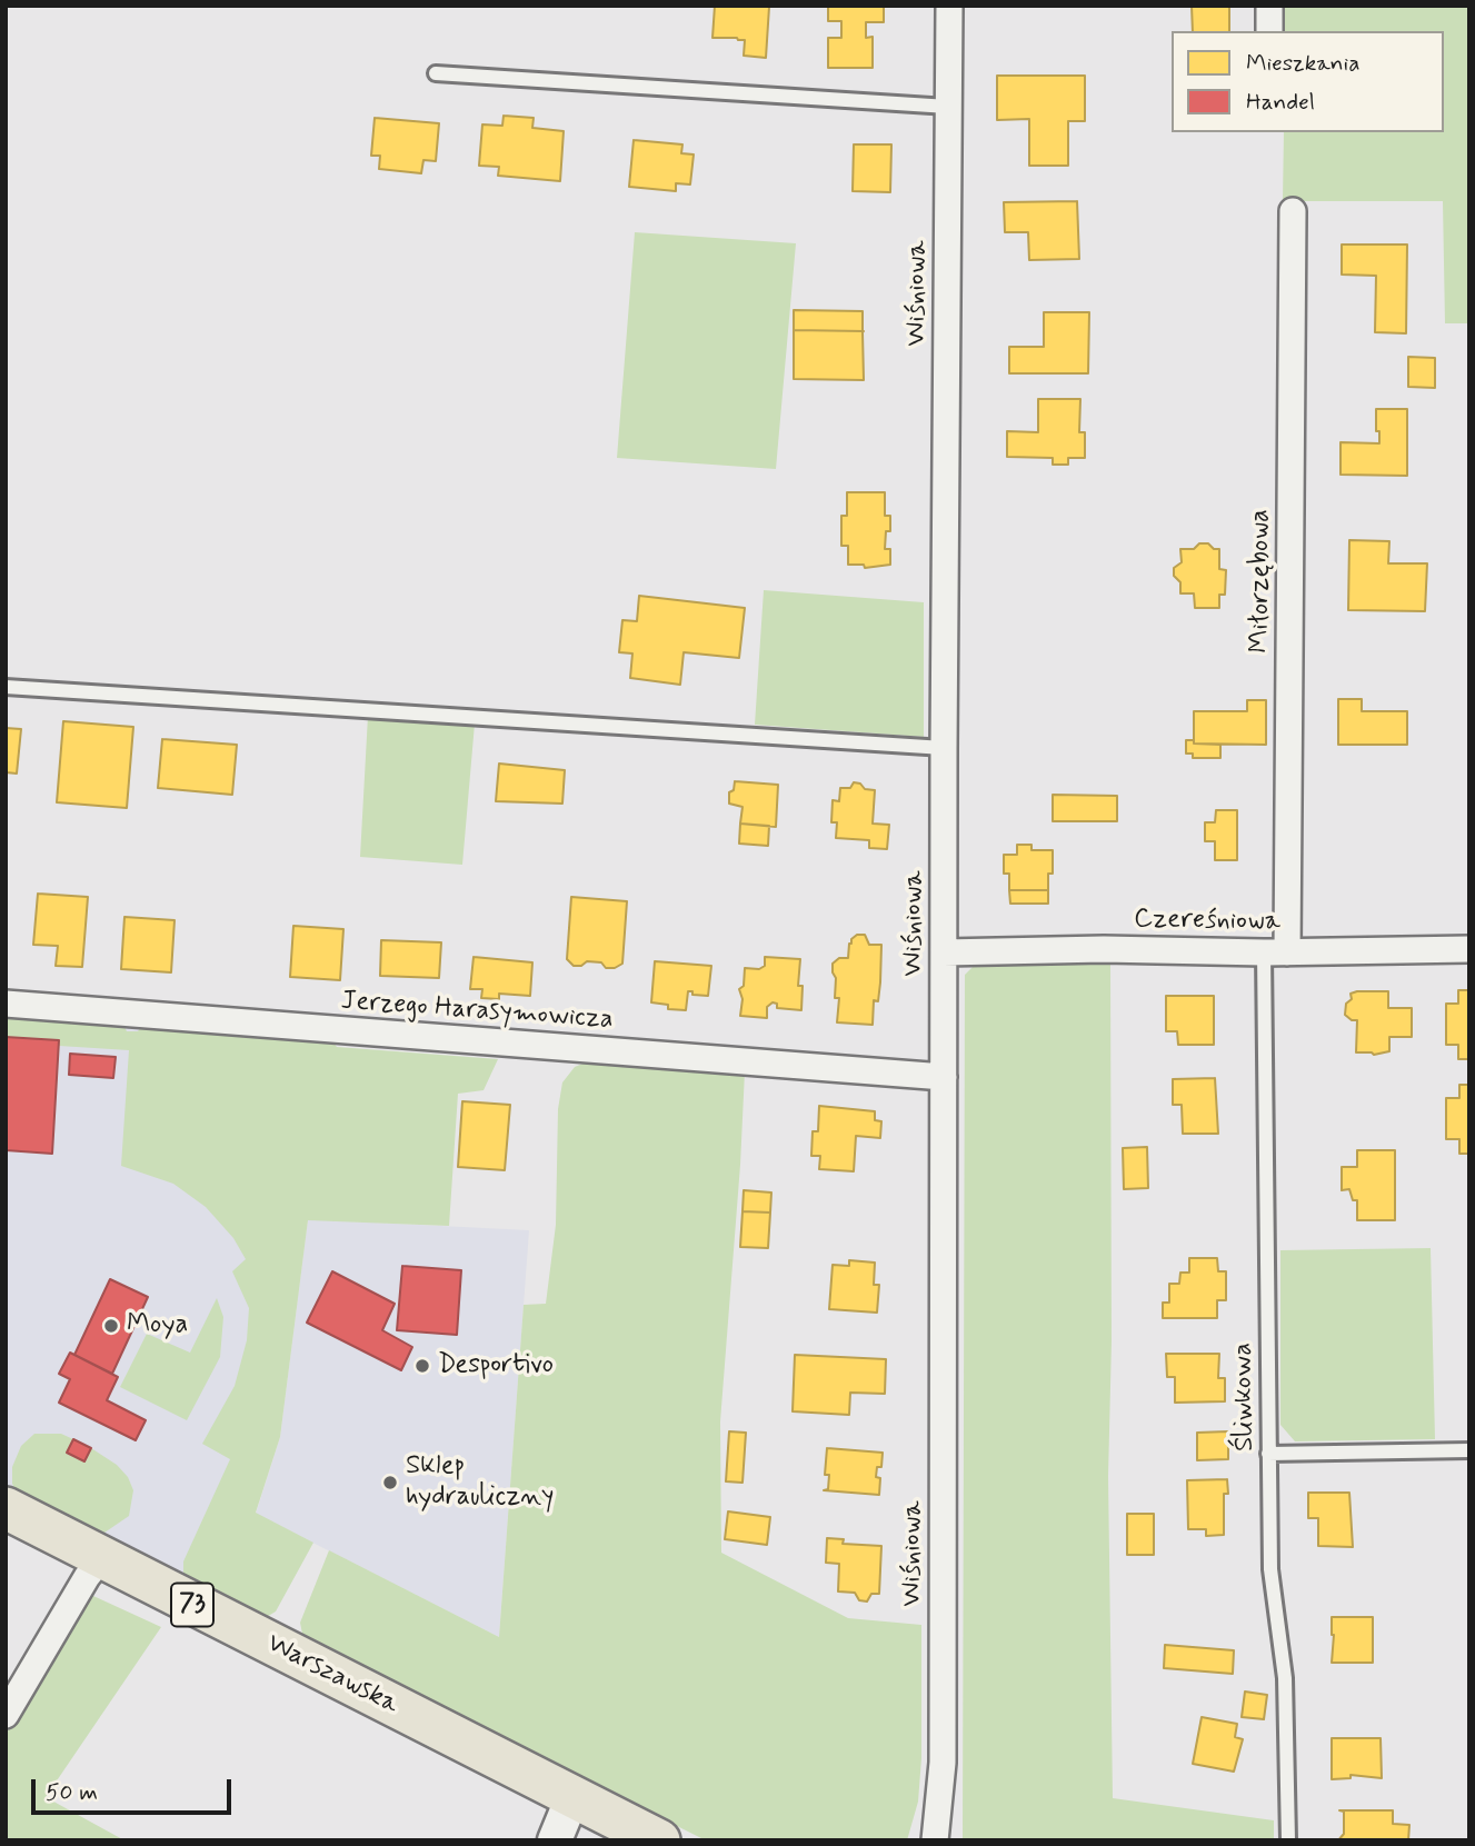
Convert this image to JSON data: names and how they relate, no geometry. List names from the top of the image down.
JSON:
{
  "streets": {
    "main road": ["73", "Warszawska"],
    "street": [
      "Wiśniowa",
      "Miłorzębowa",
      "Czereśniowa",
      "Jerzego Harasymowicza"
    ],
    "lane": ["Śliwkowa"]
  },
  "crossings": [
    ["Wiśniowa", "Czereśniowa"],
    ["Wiśniowa", "Jerzego Harasymowicza"],
    ["Miłorzębowa", "Czereśniowa"],
    ["Miłorzębowa", "Śliwkowa"],
    ["Czereśniowa", "Śliwkowa"]
  ],
  "places": ["Moya", "Desportivo", "Sklep hydrauliczny"],
  "legend": ["Mieszkania", "Handel"],
  "scale_bar": "50 m"
}
